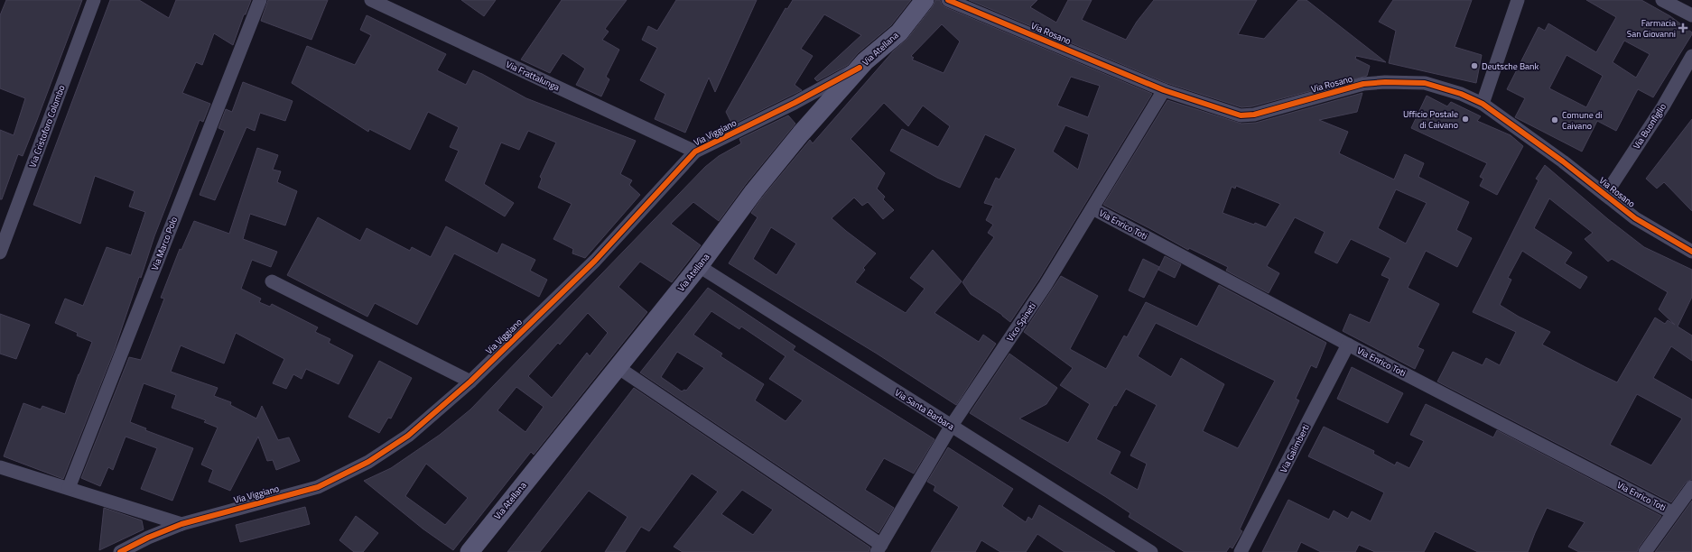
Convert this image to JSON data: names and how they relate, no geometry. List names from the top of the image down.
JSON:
{
  "streets": {
    "main road": ["Via Atellana"],
    "street": [
      "Via Rosano",
      "Via Frattalunga",
      "Via Cristoforo Colombo",
      "Via Buonfiglio",
      "Via Viggiano",
      "Via Enrico Toti",
      "Via Marco Polo",
      "Vico Spineti",
      "Via Santa Barbara",
      "Via Galimberti"
    ]
  },
  "crossings": [
    ["Via Rosano", "Via Buonfiglio"],
    ["Via Rosano", "Vico Spineti"],
    ["Via Atellana", "Via Viggiano"],
    ["Via Atellana", "Via Santa Barbara"],
    ["Via Frattalunga", "Via Viggiano"],
    ["Via Enrico Toti", "Vico Spineti"],
    ["Via Enrico Toti", "Via Galimberti"],
    ["Vico Spineti", "Via Santa Barbara"]
  ],
  "places": {
    "health": ["Farmacia San Giovanni"],
    "other": ["Deutsche Bank", "Ufficio Postale di Caivano", "Comune di Caivano"]
  }
}
